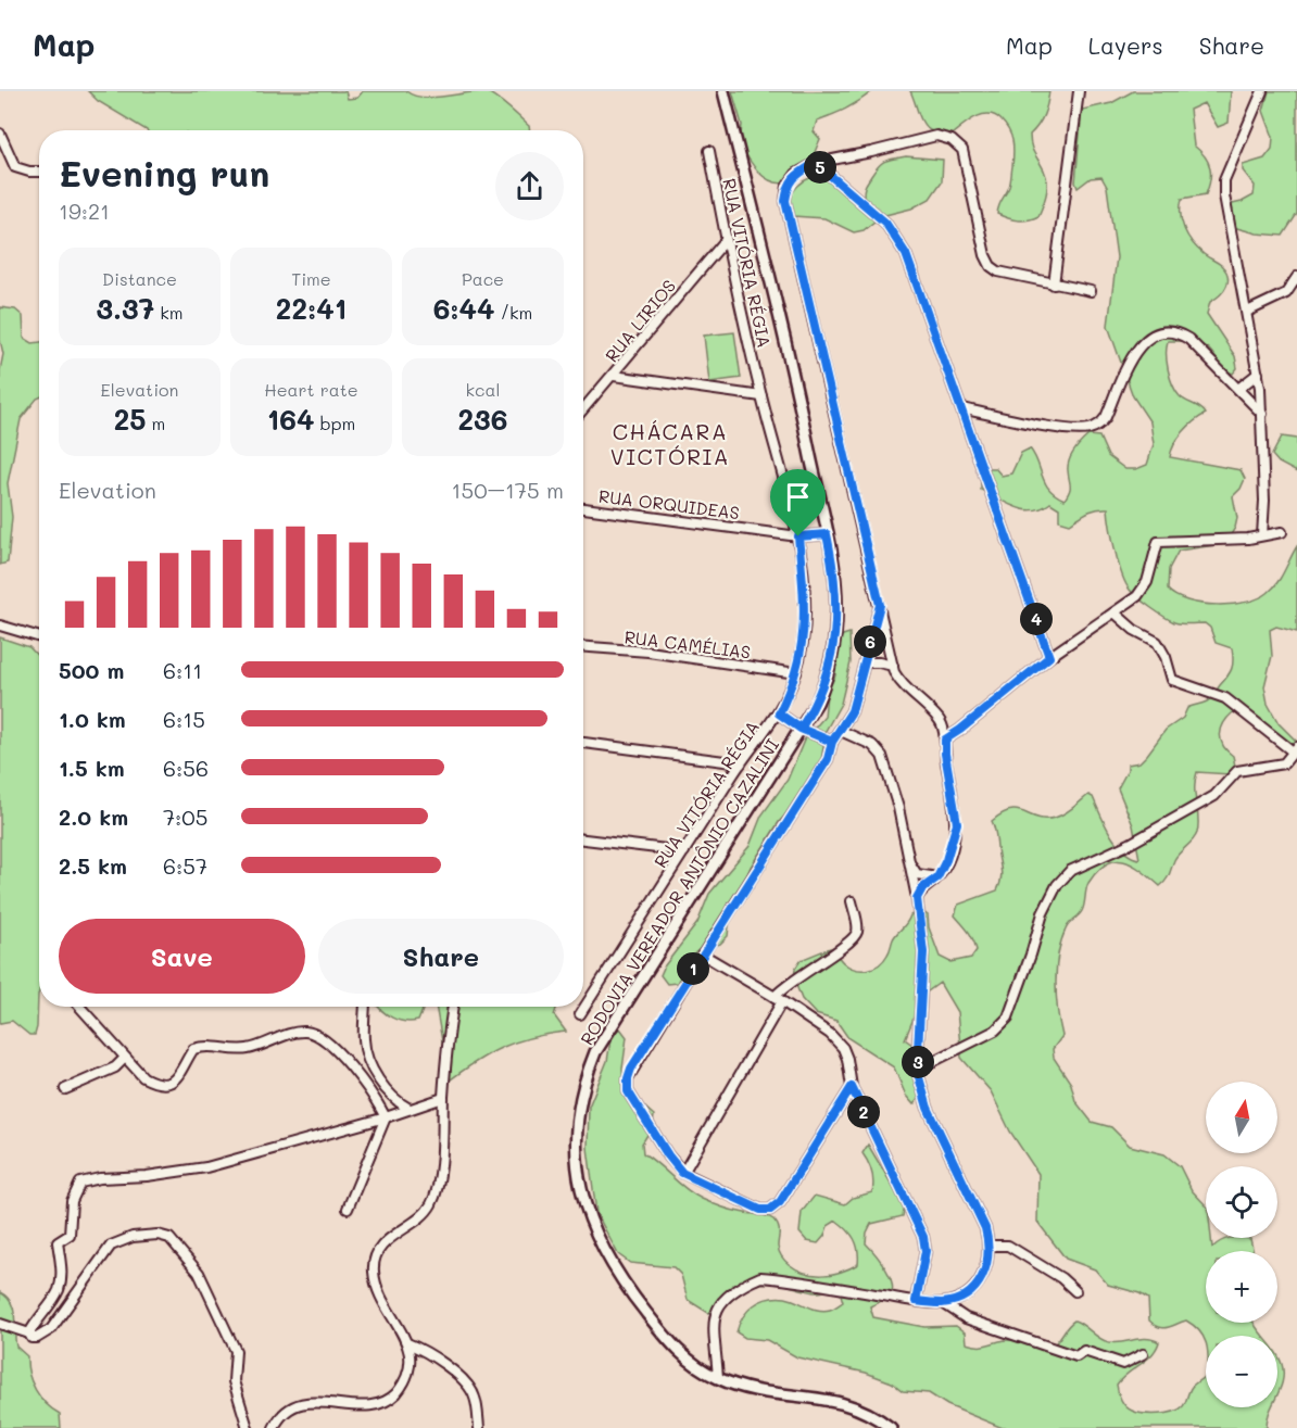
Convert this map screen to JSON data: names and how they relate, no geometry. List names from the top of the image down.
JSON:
{
  "streets": {
    "main road": ["RODOVIA VEREADOR ANTÔNIO CAZALINI"],
    "street": [
      "RUA VITÓRIA RÉGIA",
      "RUA LIRIOS",
      "RUA ORQUIDEAS",
      "RUA CAMÉLIAS"
    ]
  },
  "crossings": [
    ["RUA VITÓRIA RÉGIA", "RUA LIRIOS"],
    ["RUA VITÓRIA RÉGIA", "RUA ORQUIDEAS"],
    ["RUA VITÓRIA RÉGIA", "RUA CAMÉLIAS"],
    ["RUA ORQUIDEAS", "RODOVIA VEREADOR ANTÔNIO CAZALINI"]
  ],
  "districts": ["CHÁCARA VICTÓRIA"],
  "north": "top",
  "page": {
    "header": "Map",
    "nav": ["Map", "Layers", "Share"],
    "heading": ["Evening run", "19:21"],
    "pins": [
      "5",
      "4",
      "6",
      "1",
      "3",
      "2"
    ],
    "stats": [
      ["Distance", "3.37 km"],
      ["Time", "22:41"],
      ["Pace", "6:44 /km"],
      ["Elevation", "25 m"],
      ["Heart rate", "164 bpm"],
      ["kcal", "236"]
    ],
    "chart": ["Elevation", "150–175 m"],
    "list": [
      {
        "name": "500 m",
        "note": "6:11"
      },
      {
        "name": "1.0 km",
        "note": "6:15"
      },
      {
        "name": "1.5 km",
        "note": "6:56"
      },
      {
        "name": "2.0 km",
        "note": "7:05"
      },
      {
        "name": "2.5 km",
        "note": "6:57"
      }
    ],
    "buttons": ["Save", "Share"],
    "map_buttons": ["+", "−"]
  }
}
